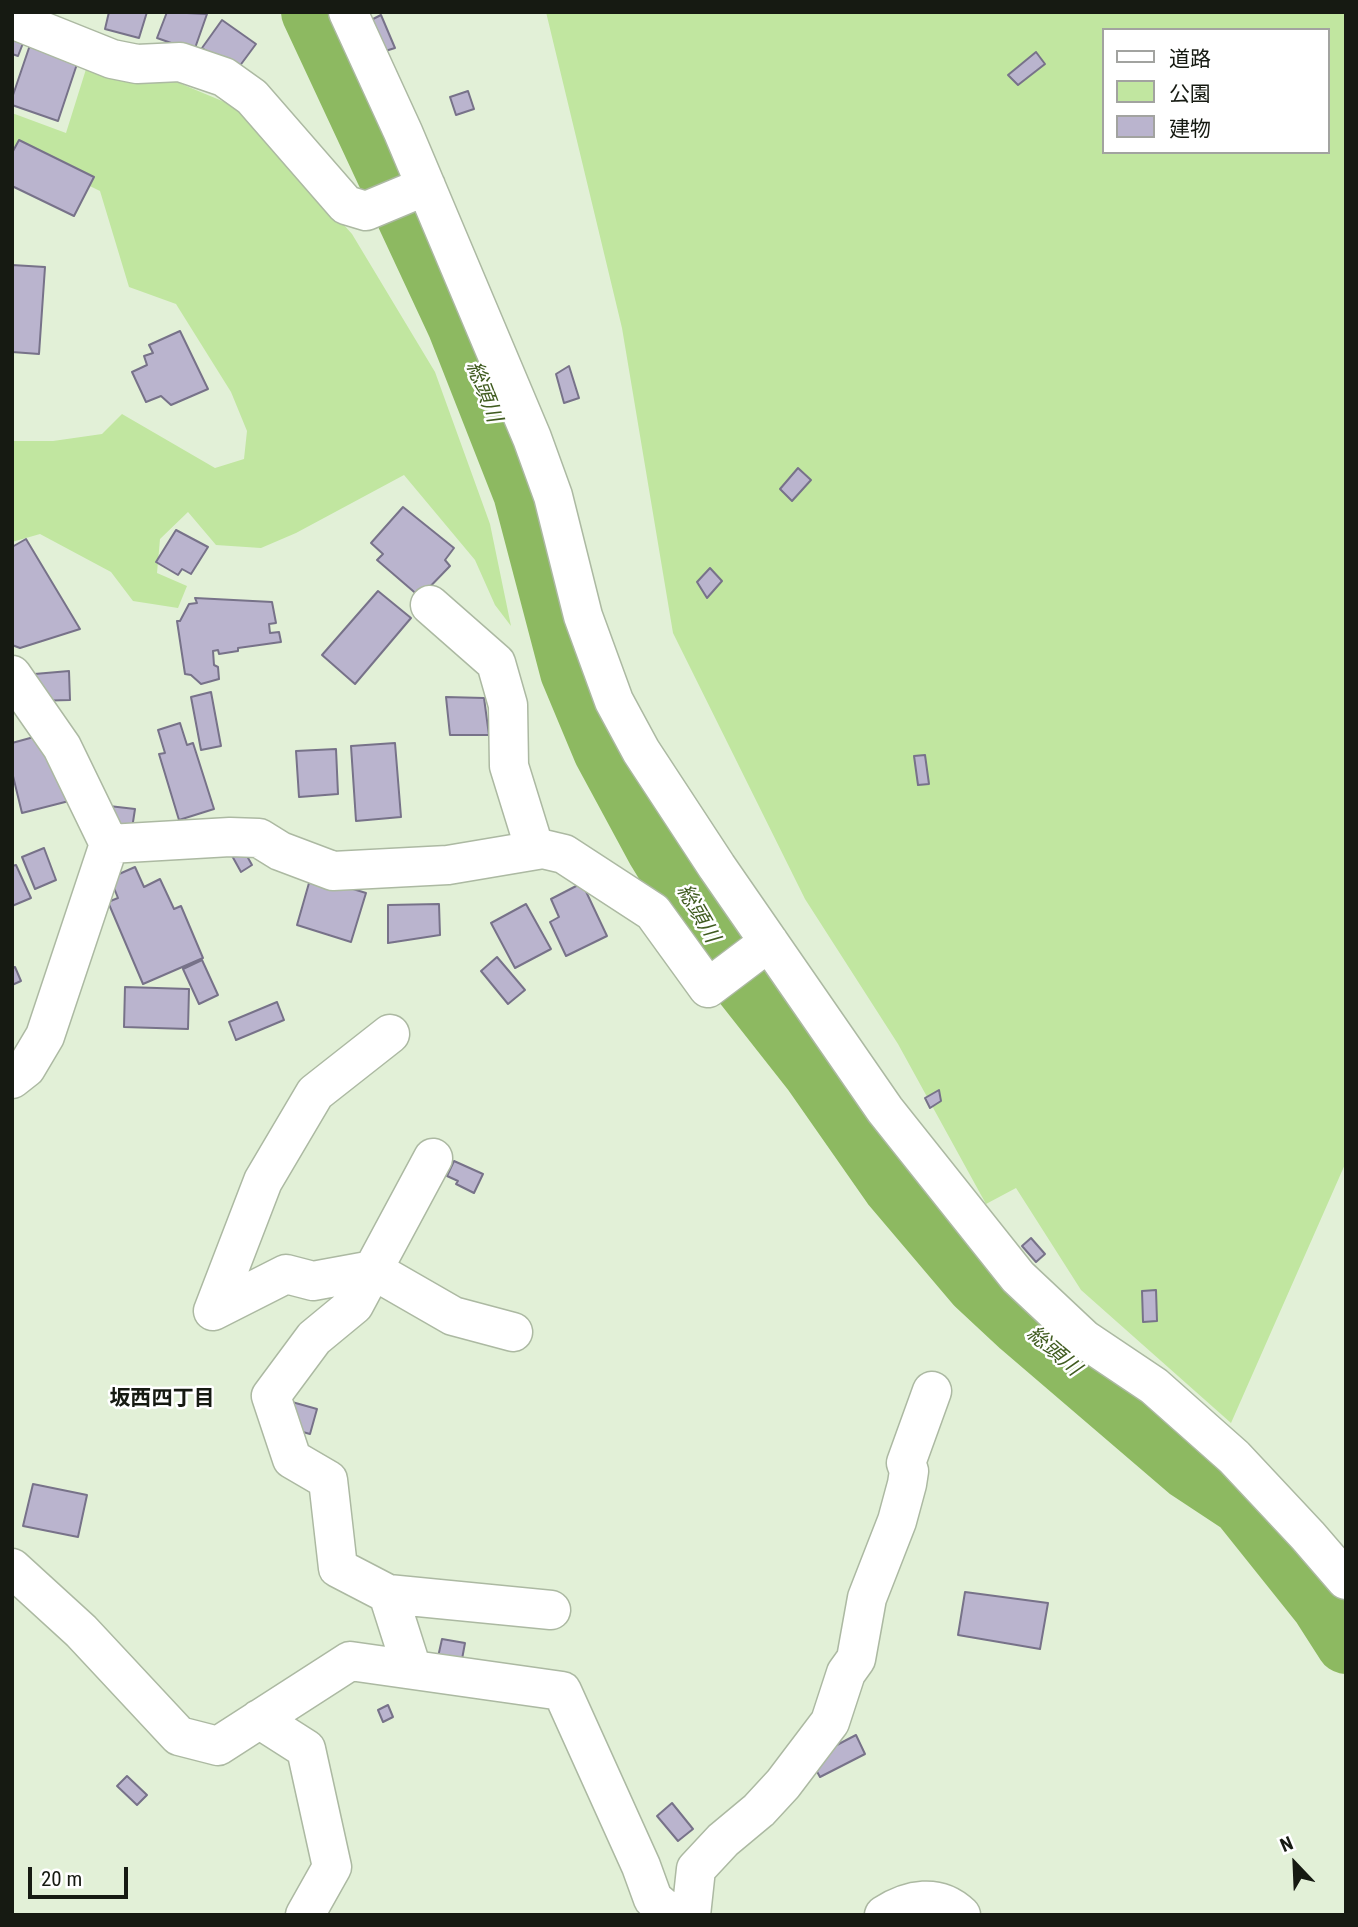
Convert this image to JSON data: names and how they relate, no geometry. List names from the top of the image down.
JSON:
{
  "districts": ["坂西四丁目"],
  "water": ["総頭川"],
  "legend": ["道路", "公園", "建物"],
  "scale_bar": "20 m",
  "north": "top left"
}
